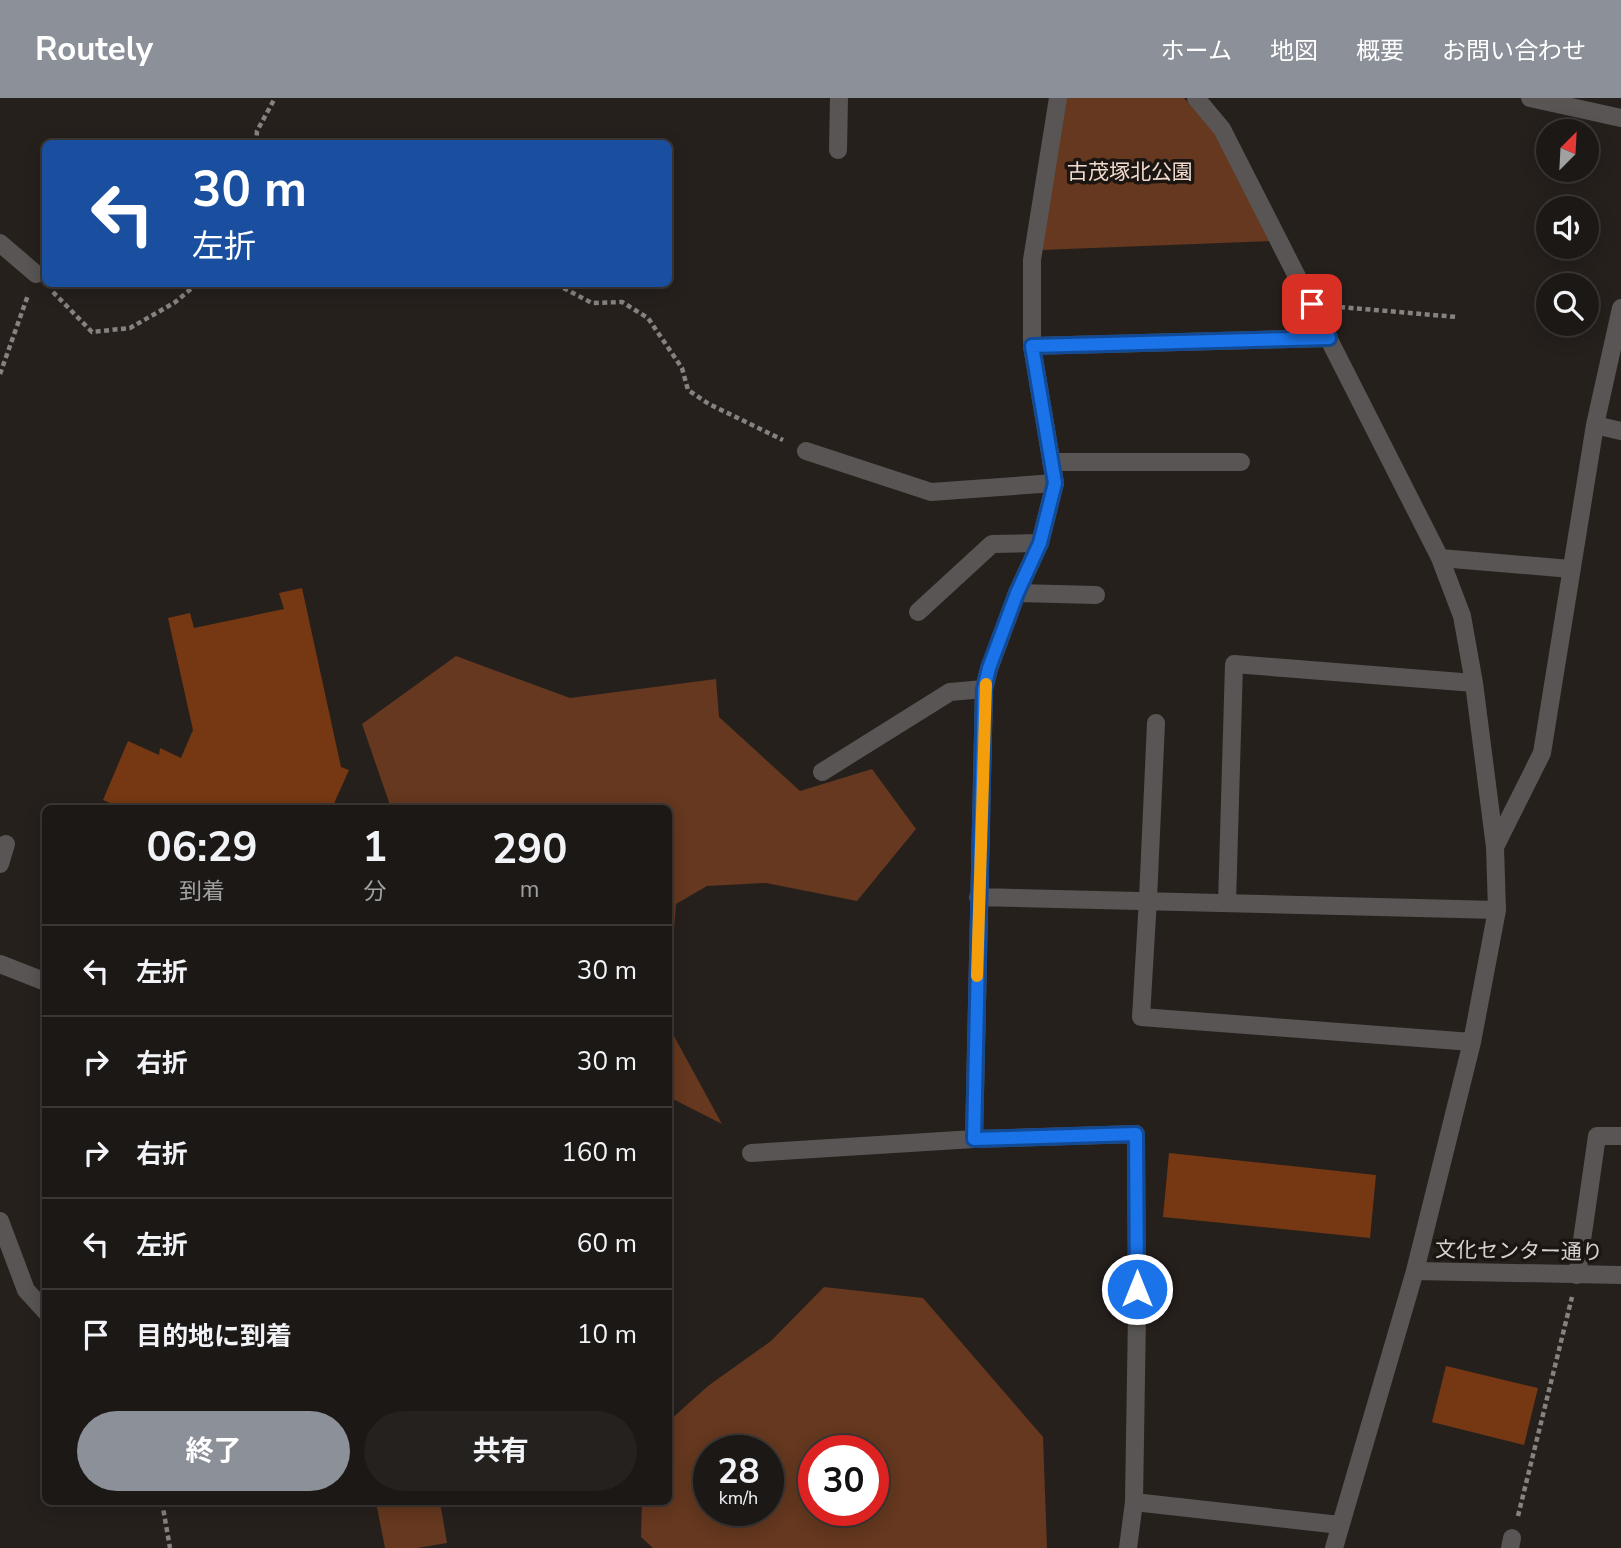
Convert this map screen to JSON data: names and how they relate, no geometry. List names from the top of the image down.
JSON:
{
  "streets": {
    "street": ["文化センター通り"]
  },
  "parks": ["古茂塚北公園"],
  "north": "top right",
  "page": {
    "header": "Routely",
    "nav": [
      "ホーム",
      "地図",
      "概要",
      "お問い合わせ"
    ],
    "turn": ["30 m", "左折"],
    "eta": [
      "06:29",
      "到着",
      "1",
      "分",
      "290",
      "m"
    ],
    "list": [
      {
        "name": "左折",
        "value": "30 m"
      },
      {
        "name": "右折",
        "value": "30 m"
      },
      {
        "name": "右折",
        "value": "160 m"
      },
      {
        "name": "左折",
        "value": "60 m"
      },
      {
        "name": "目的地に到着",
        "value": "10 m"
      }
    ],
    "buttons": ["終了", "共有"],
    "speed": "28 km/h",
    "limit": "30"
  }
}
